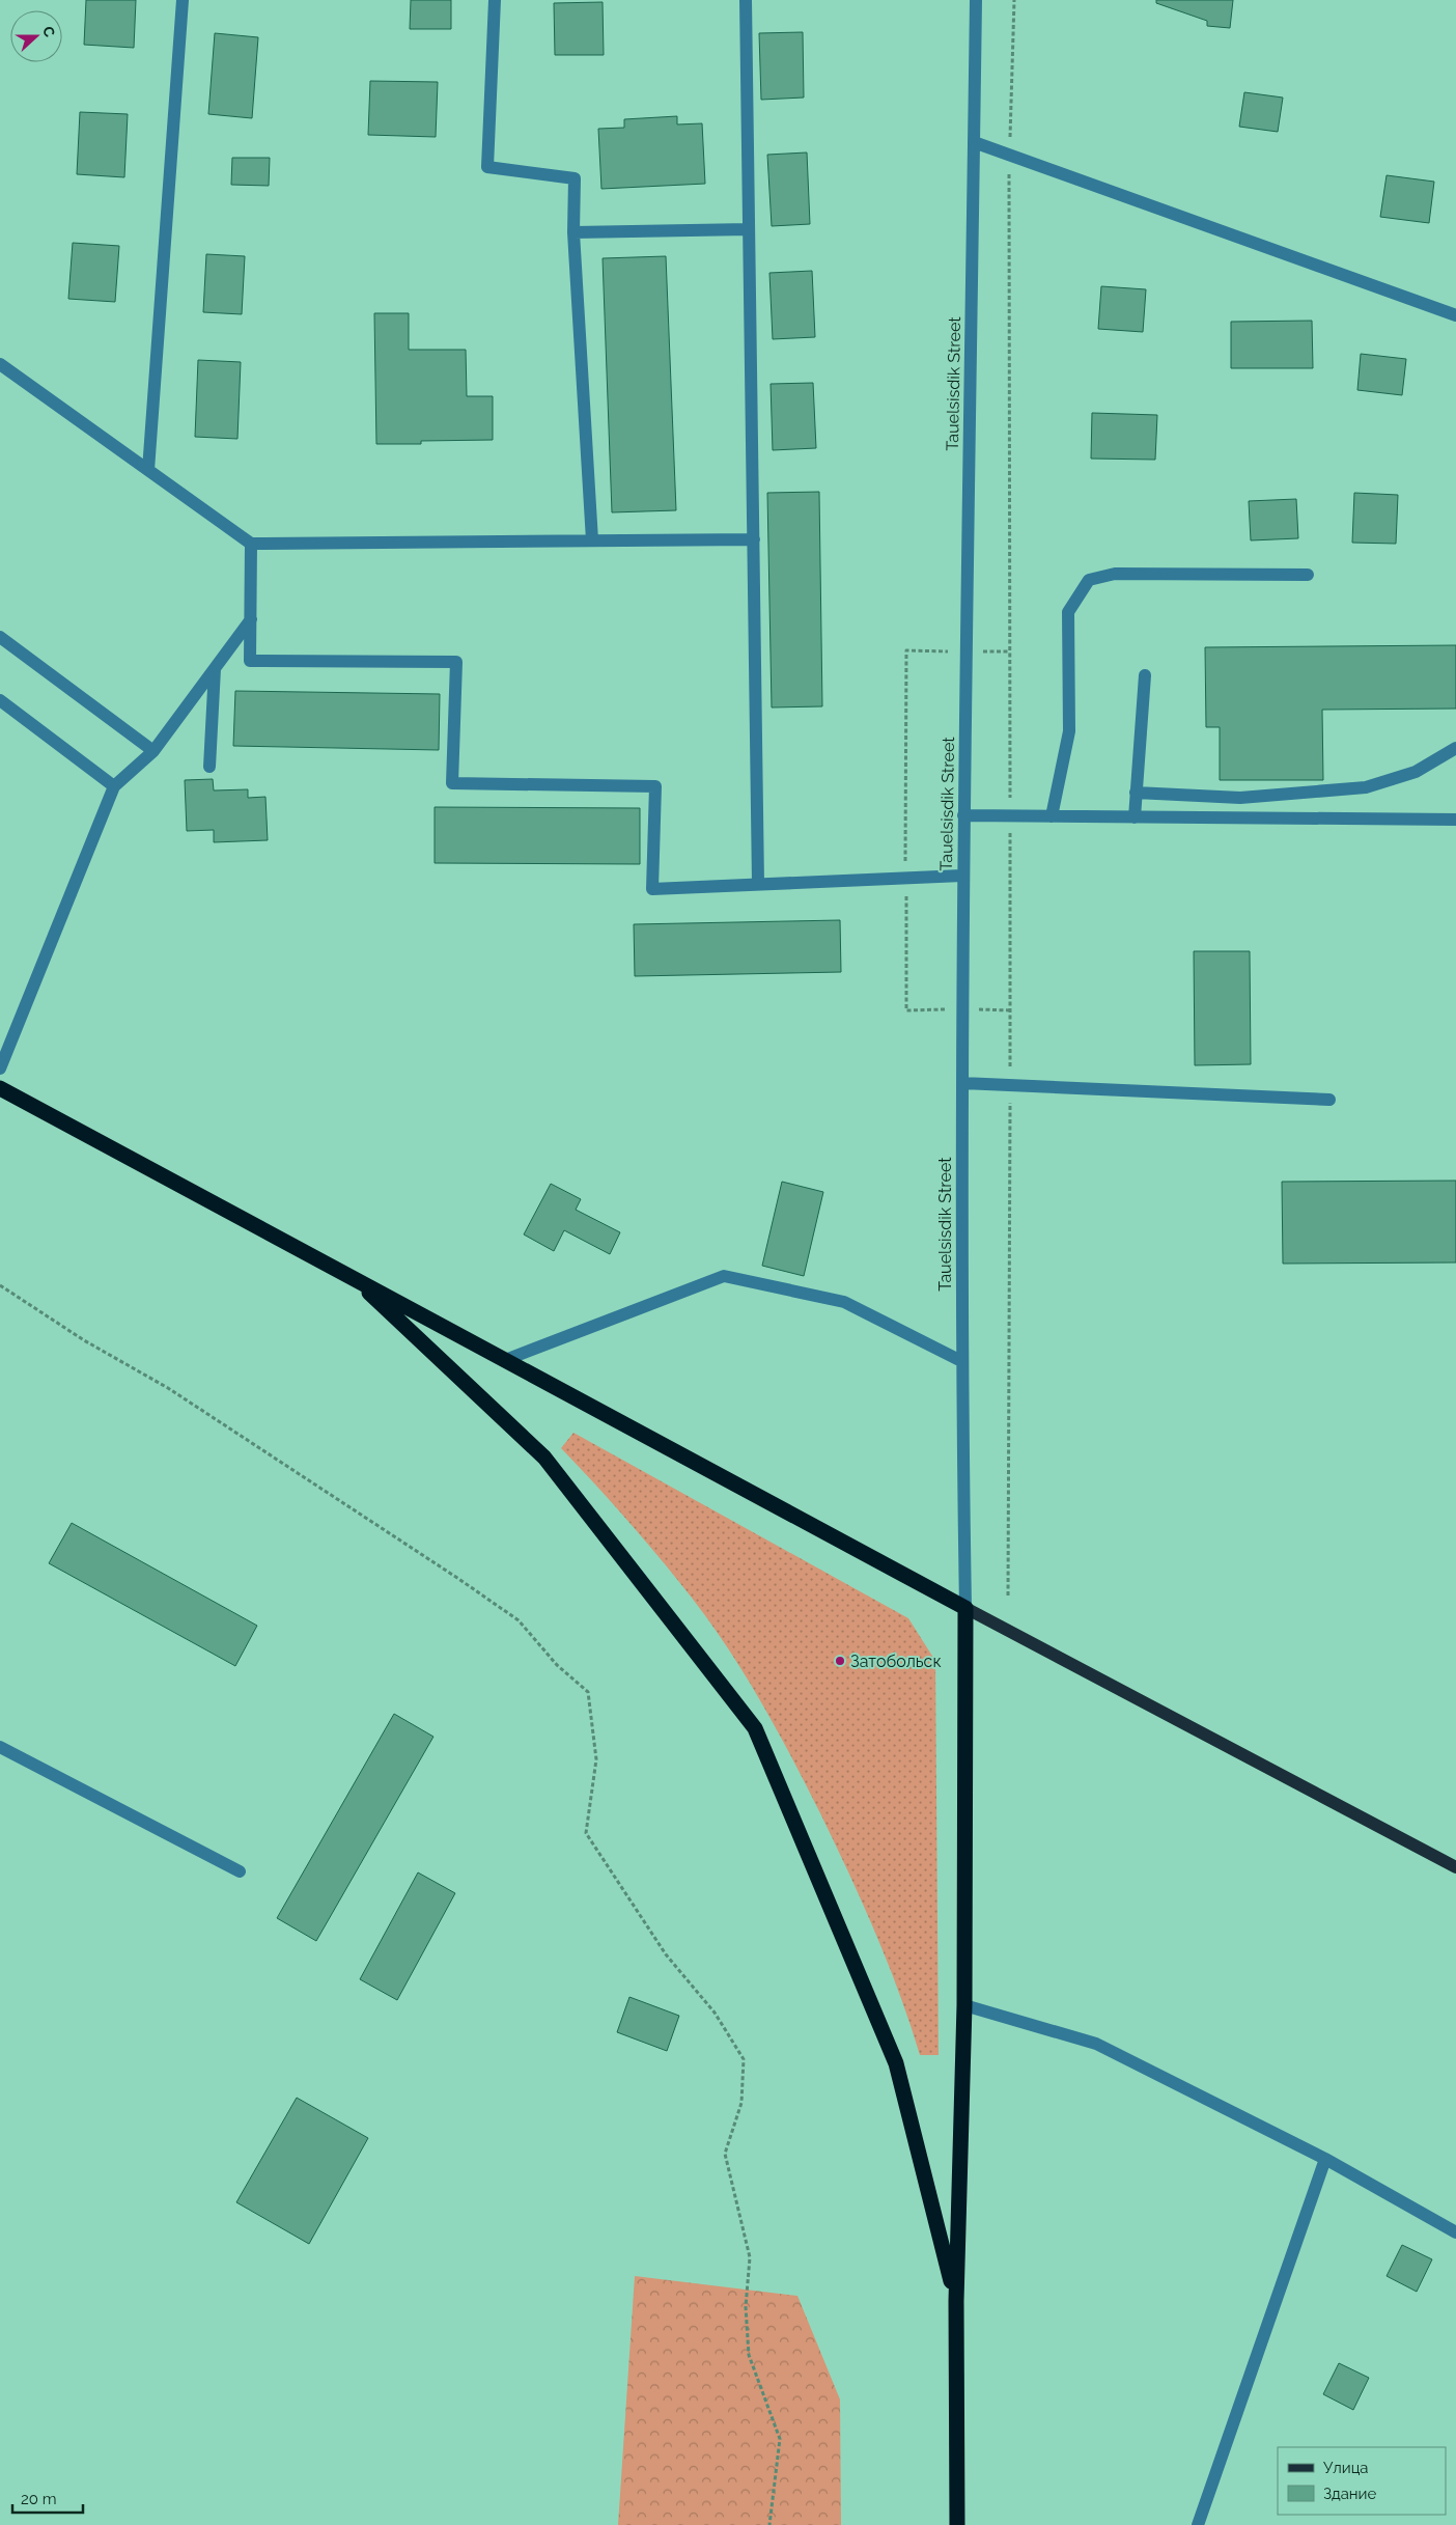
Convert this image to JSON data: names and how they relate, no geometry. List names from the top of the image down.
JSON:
{
  "streets": {
    "street": ["Tauelsisdik Street"]
  },
  "places": ["Затобольск"],
  "legend": ["Улица", "Здание"],
  "scale_bar": "20 m",
  "north": "right"
}
